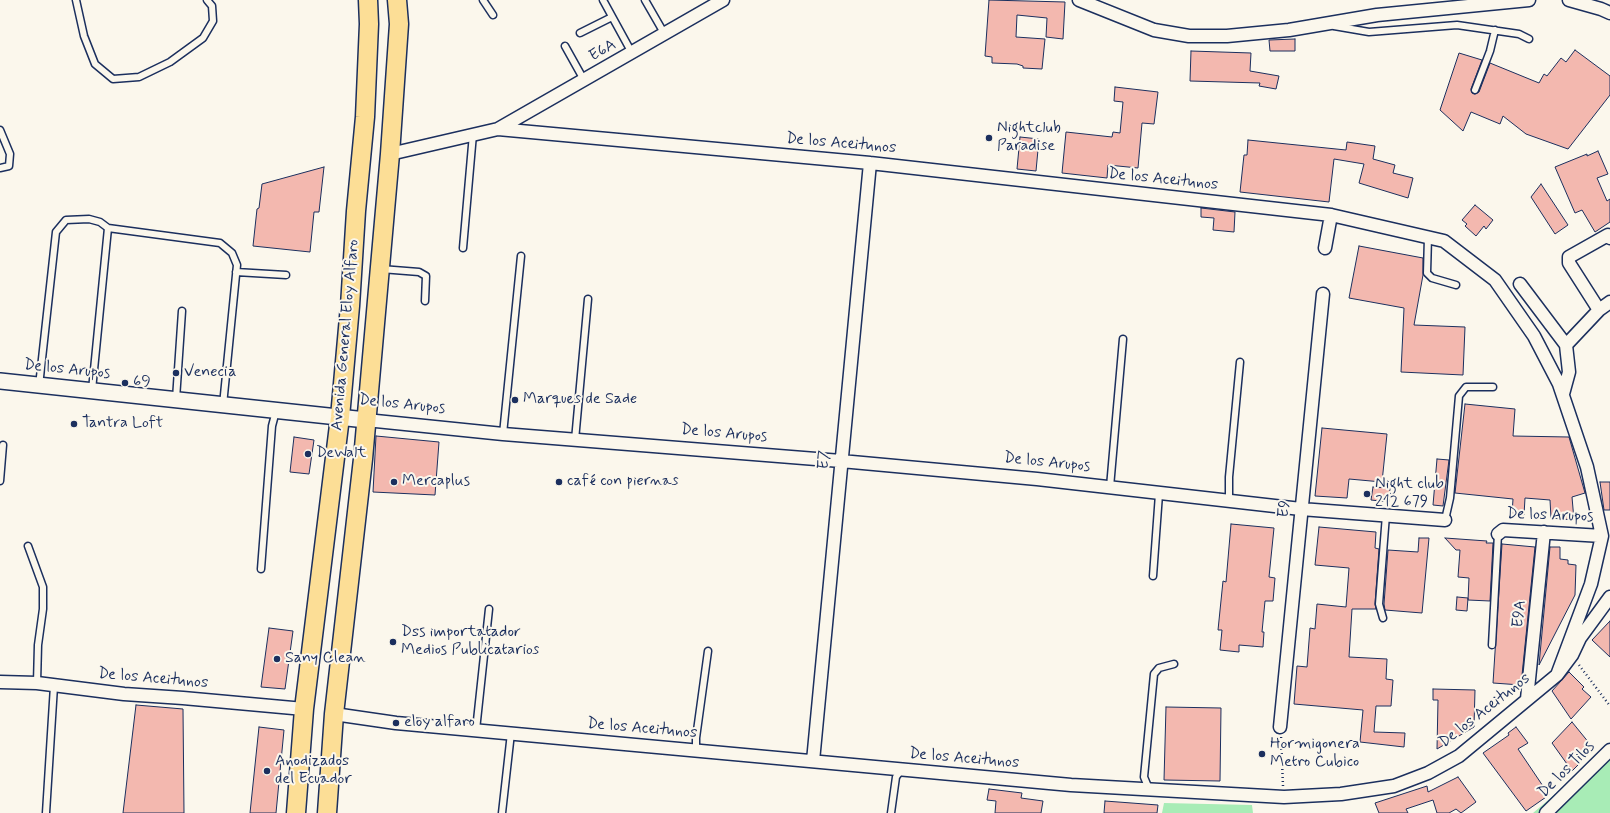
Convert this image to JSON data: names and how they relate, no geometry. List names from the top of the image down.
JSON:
{
  "streets": {
    "main road": ["Avenida General Eloy Alfaro"],
    "street": [
      "E6A",
      "De los Aceitunos",
      "De los Arupos",
      "E7",
      "E9",
      "E9A",
      "De los Tilos"
    ]
  },
  "crossings": [
    ["E6A", "De los Aceitunos"],
    ["De los Aceitunos", "Avenida General Eloy Alfaro"],
    ["De los Aceitunos", "De los Arupos"],
    ["De los Aceitunos", "E7"],
    ["De los Aceitunos", "E9A"],
    ["Avenida General Eloy Alfaro", "De los Arupos"],
    ["De los Arupos", "E7"],
    ["De los Arupos", "E9"],
    ["De los Arupos", "E9A"]
  ],
  "places": [
    "Nightclub Paradise",
    "Venecia",
    "69",
    "Marques de Sade",
    "Tantra Loft",
    "DeWalt",
    "Mercaplus",
    "café con piernas",
    "Night club 212 679",
    "Dss importatador Medios Publicatarios",
    "Sany Clean",
    "eloy alfaro",
    "Hormigonera Metro Cubico",
    "Anodizados del Ecuador"
  ]
}
